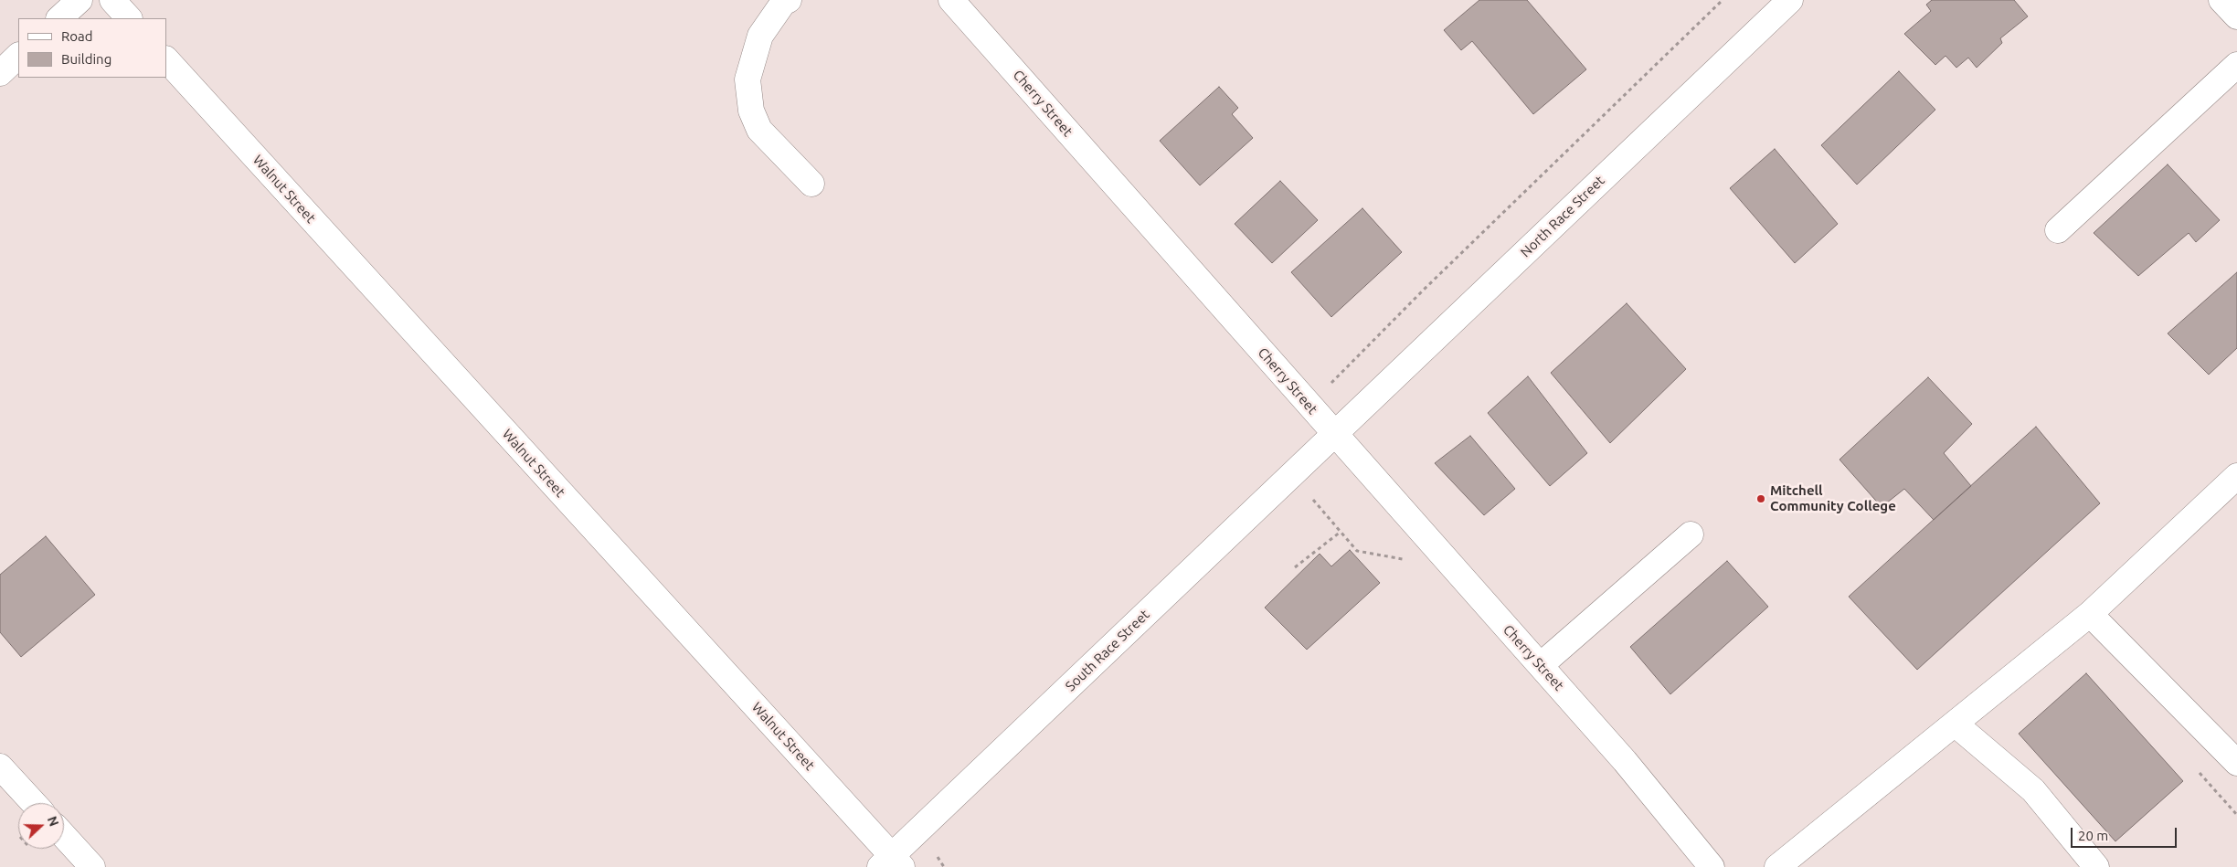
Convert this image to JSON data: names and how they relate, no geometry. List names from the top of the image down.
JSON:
{
  "streets": {
    "street": [
      "Cherry Street",
      "Walnut Street",
      "North Race Street",
      "South Race Street"
    ]
  },
  "crossings": [
    ["Cherry Street", "North Race Street"],
    ["Cherry Street", "South Race Street"],
    ["Walnut Street", "South Race Street"],
    ["North Race Street", "South Race Street"]
  ],
  "places": ["Mitchell Community College"],
  "legend": ["Road", "Building"],
  "scale_bar": "20 m",
  "north": "right"
}
